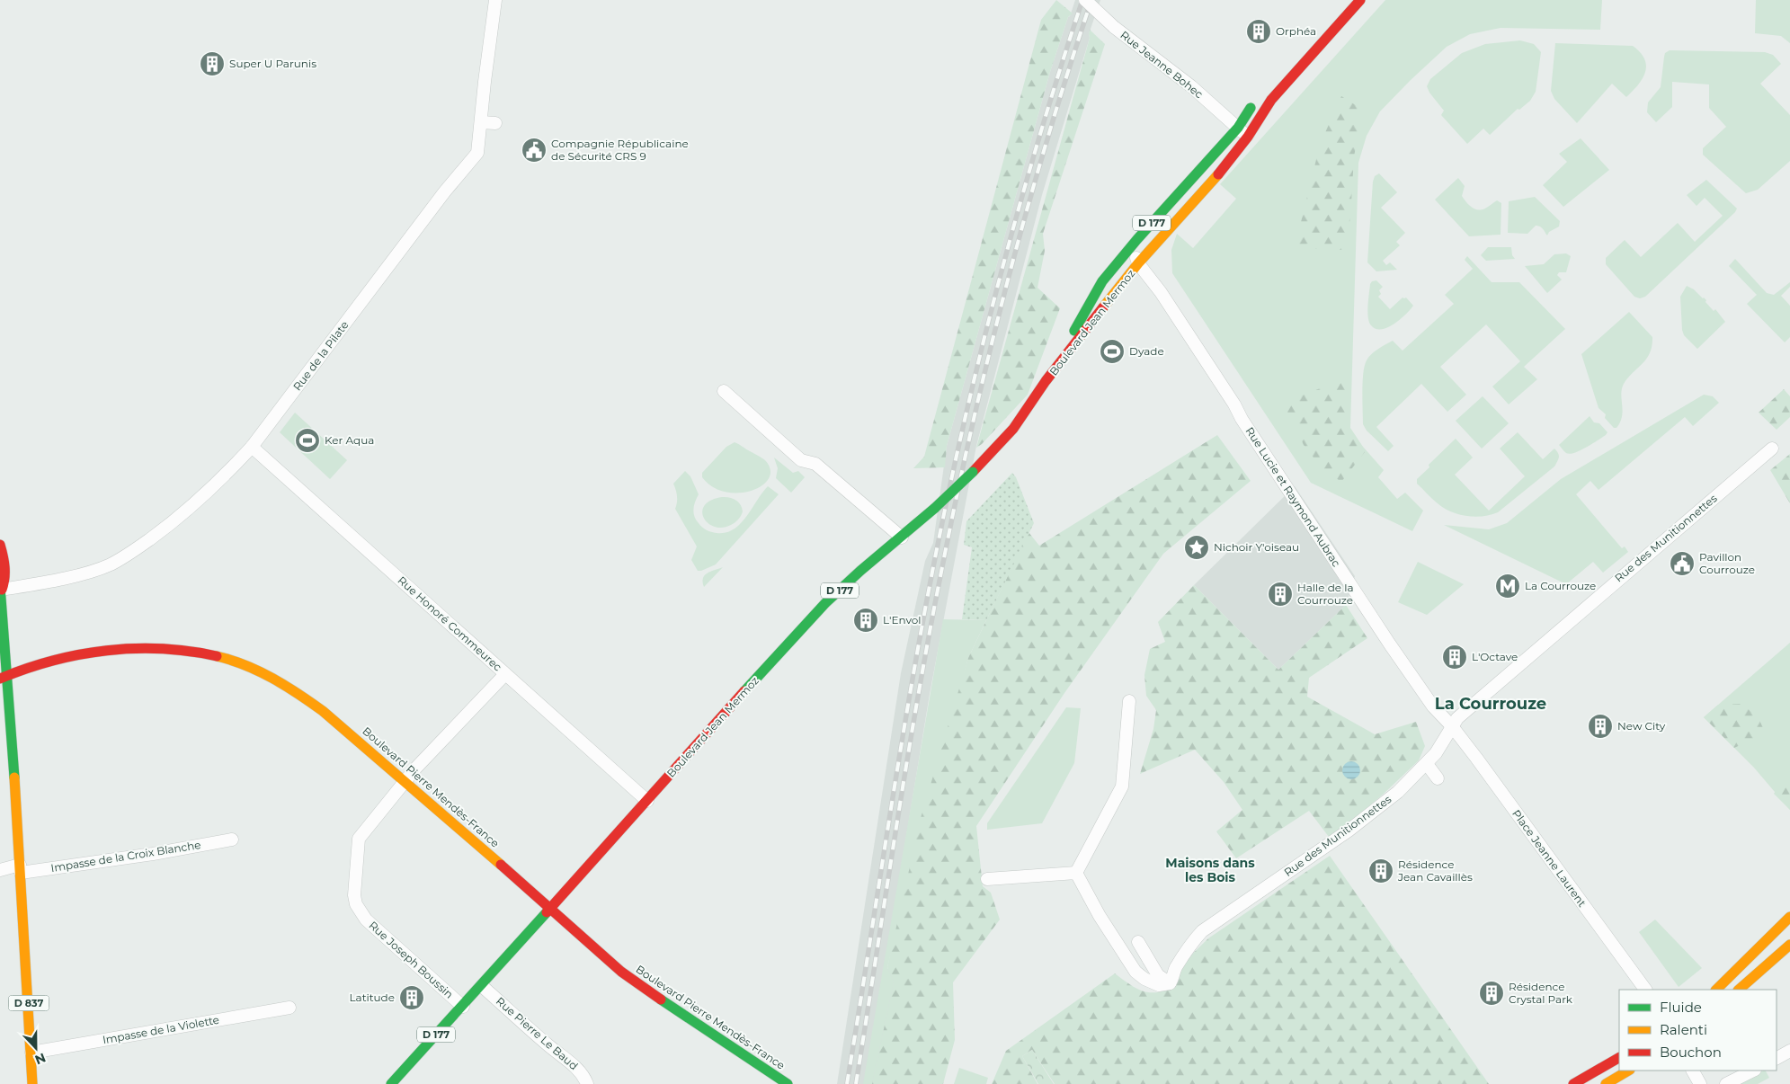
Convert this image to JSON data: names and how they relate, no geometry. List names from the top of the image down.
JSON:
{
  "streets": {
    "main road": [
      "D 177",
      "Boulevard Jean Mermoz",
      "Boulevard Pierre Mendès-France",
      "D 837"
    ],
    "street": [
      "Rue Jeanne Bohec",
      "Rue de la Pilate",
      "Rue Lucie et Raymond Aubrac",
      "Rue des Munitionnettes",
      "Rue Honoré Commeurec",
      "Impasse de la Croix Blanche",
      "Place Jeanne Laurent",
      "Rue Joseph Boussin",
      "Impasse de la Violette",
      "Rue Pierre Le Baud"
    ]
  },
  "crossings": [
    ["Rue Jeanne Bohec", "Boulevard Jean Mermoz"],
    ["Boulevard Jean Mermoz", "Rue Lucie et Raymond Aubrac"],
    ["Boulevard Jean Mermoz", "Rue Honoré Commeurec"],
    ["Boulevard Jean Mermoz", "Boulevard Pierre Mendès-France"],
    ["Boulevard Jean Mermoz", "Rue Joseph Boussin"],
    ["Boulevard Jean Mermoz", "Rue Pierre Le Baud"],
    ["Rue de la Pilate", "Rue Honoré Commeurec"],
    ["Rue Lucie et Raymond Aubrac", "Rue des Munitionnettes"],
    ["Rue Lucie et Raymond Aubrac", "Place Jeanne Laurent"],
    ["Rue des Munitionnettes", "Place Jeanne Laurent"],
    ["Rue Honoré Commeurec", "Rue Joseph Boussin"],
    ["Boulevard Pierre Mendès-France", "Rue Joseph Boussin"],
    ["Boulevard Pierre Mendès-France", "D 837"],
    ["Impasse de la Croix Blanche", "D 837"],
    ["D 837", "Impasse de la Violette"]
  ],
  "districts": ["La Courrouze", "Maisons dans les Bois"],
  "places": {
    "building": [
      "Orphéa",
      "Super U Parunis",
      "Halle de la Courrouze",
      "L'Envol",
      "L'Octave",
      "New City",
      "Résidence Jean Cavaillès",
      "Résidence Crystal Park",
      "Latitude"
    ],
    "public building": ["Compagnie Républicaine de Sécurité CRS 9", "Pavillon Courrouze"],
    "sports": ["Dyade", "Ker Aqua"],
    "place": ["Nichoir Y'oiseau"],
    "metro station": ["La Courrouze"]
  },
  "legend": ["Fluide", "Ralenti", "Bouchon"],
  "north": "bottom"
}
